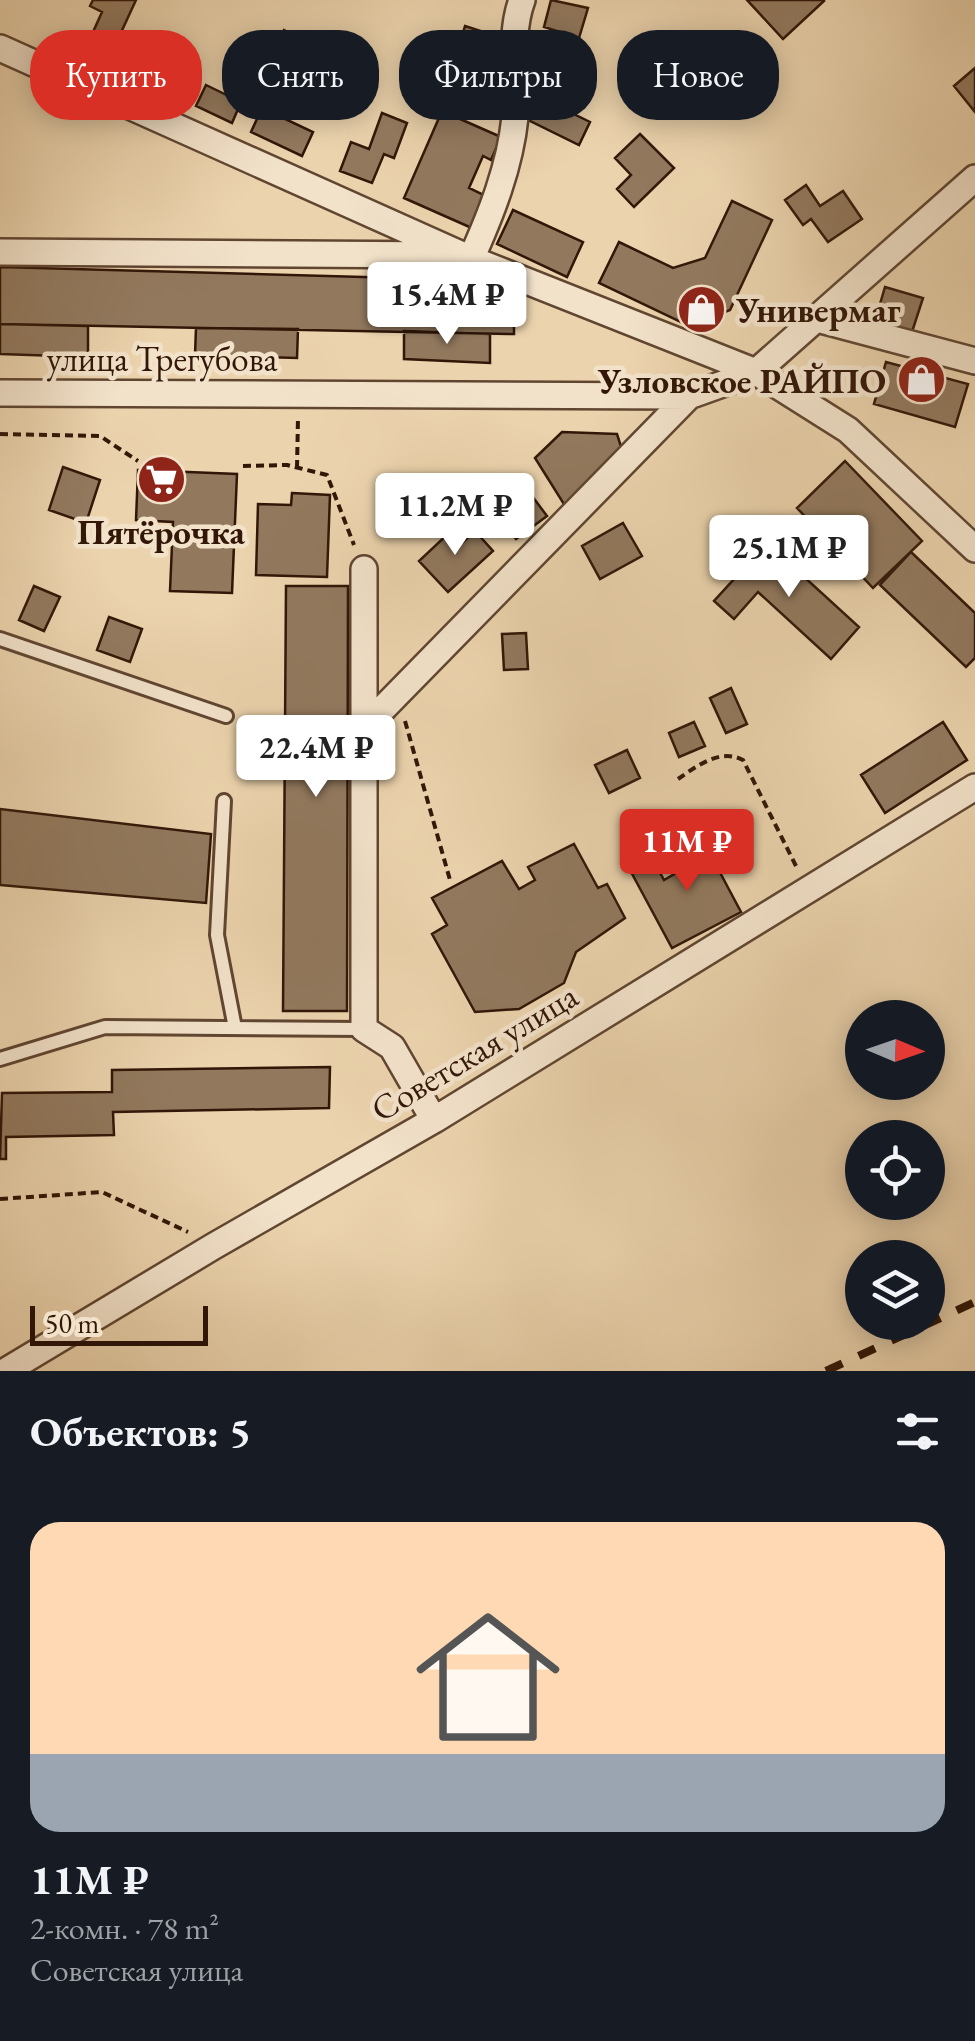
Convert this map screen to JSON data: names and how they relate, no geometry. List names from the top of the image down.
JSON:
{
  "streets": {
    "street": ["улица Трегубова", "Советская улица"]
  },
  "places": {
    "shop": ["Универмаг", "Узловское РАЙПО"],
    "supermarket": ["Пятёрочка"]
  },
  "scale_bar": "50 m",
  "north": "right",
  "page": {
    "chip": [
      "Купить",
      "Снять",
      "Фильтры",
      "Новое"
    ],
    "price": [
      "15.4M ₽",
      "11.2M ₽",
      "25.1M ₽",
      "22.4M ₽",
      "11M ₽"
    ],
    "scale": "50 m",
    "heading": "Объектов: 5",
    "list": [
      {
        "name": "11M ₽",
        "note": "2-комн. · 78 m² · Советская улица"
      }
    ]
  }
}
